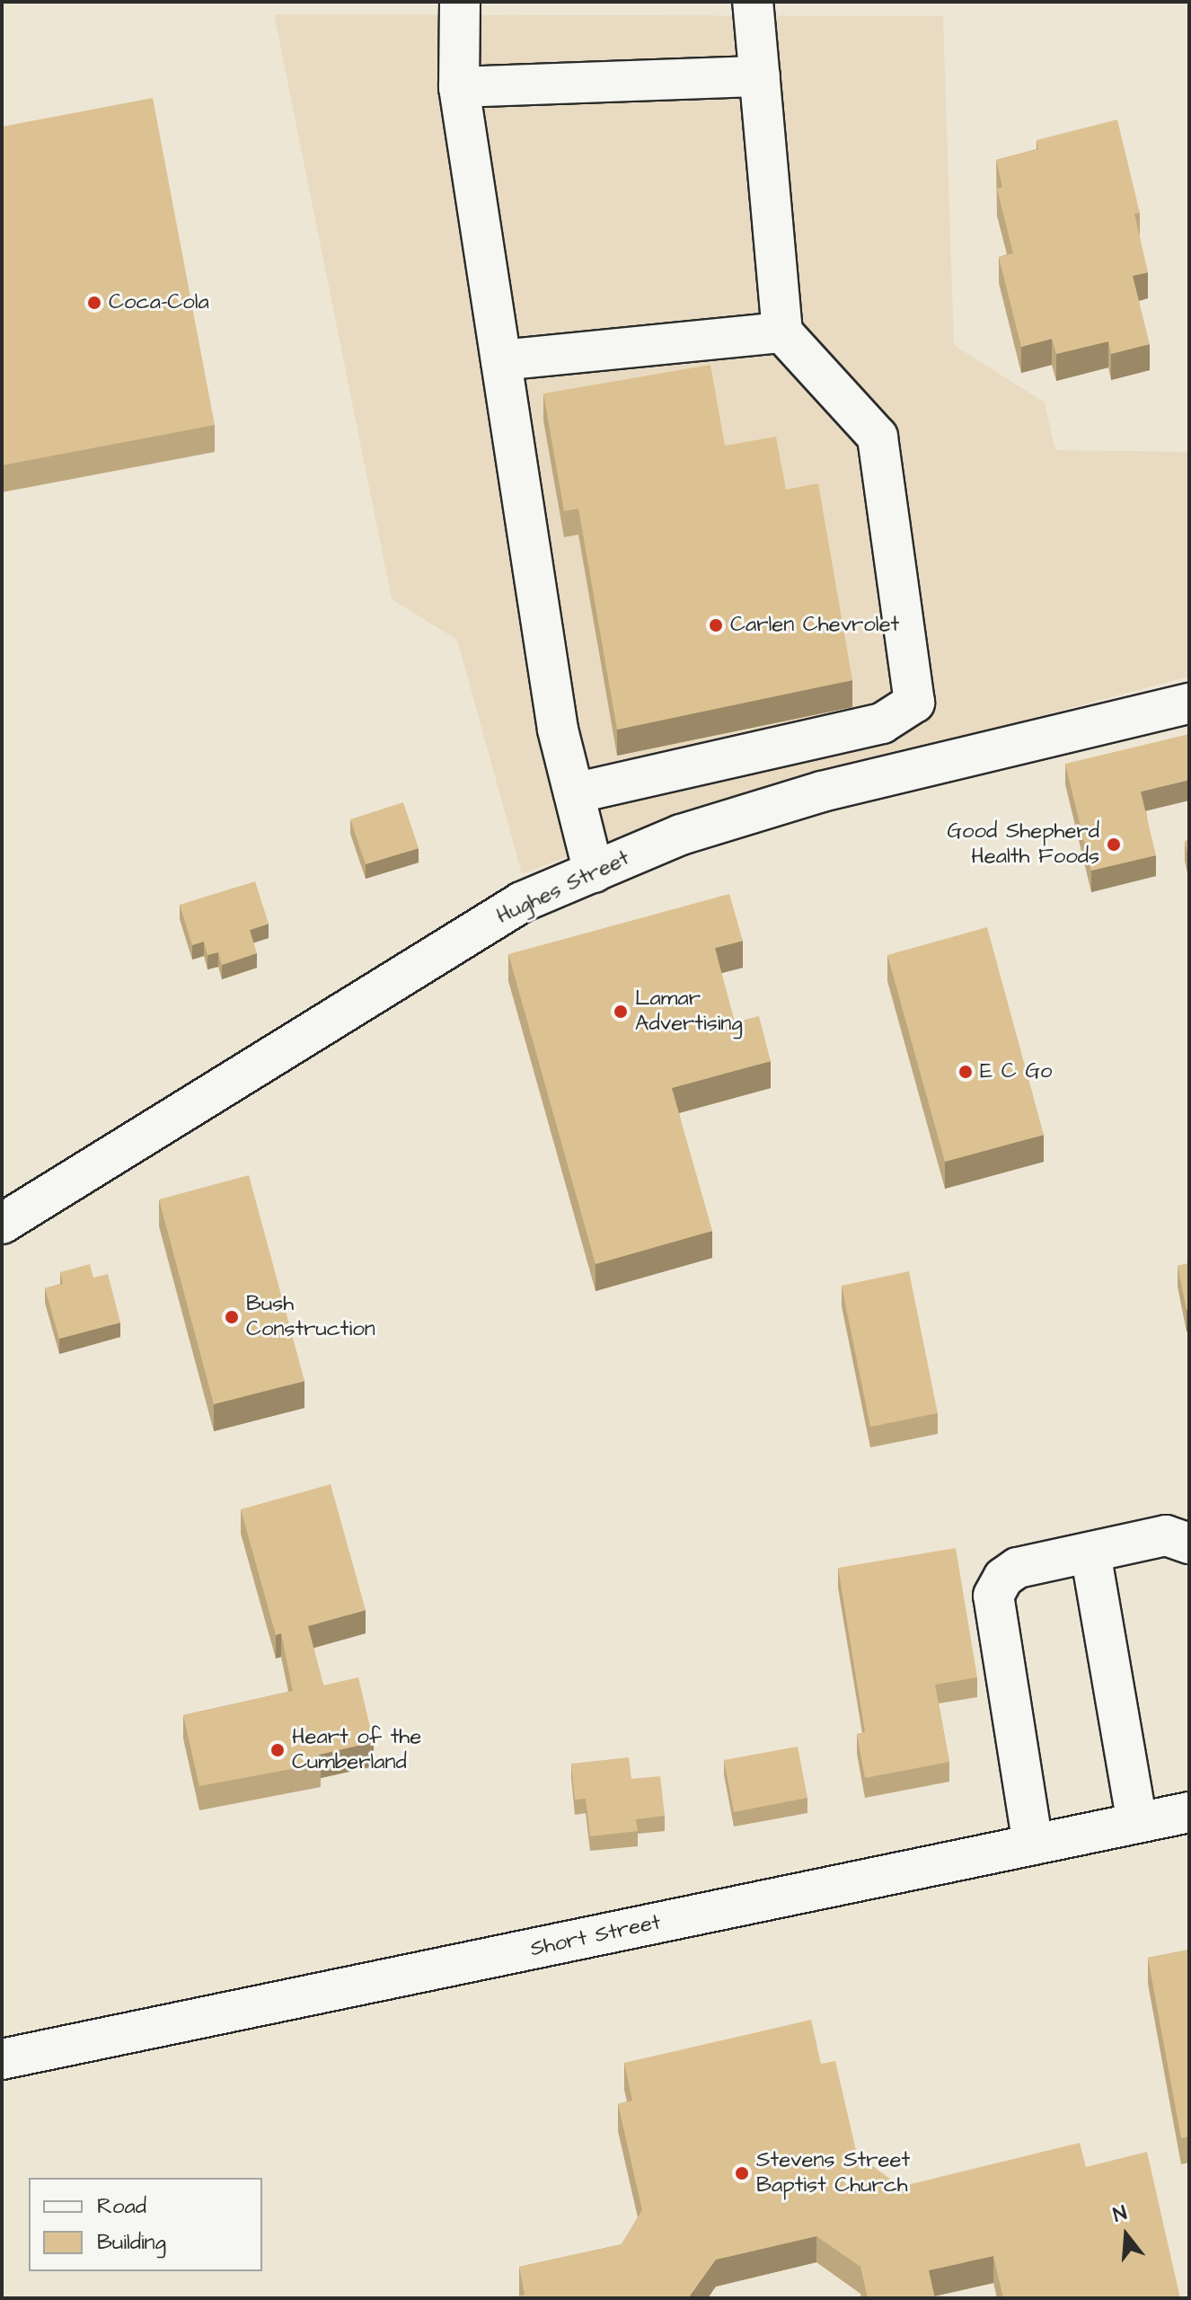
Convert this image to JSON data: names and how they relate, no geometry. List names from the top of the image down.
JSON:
{
  "streets": {
    "street": ["Hughes Street", "Short Street"]
  },
  "places": [
    "Coca-Cola",
    "Carlen Chevrolet",
    "Good Shepherd Health Foods",
    "Lamar Advertising",
    "E C Go",
    "Bush Construction",
    "Heart of the Cumberland",
    "Stevens Street Baptist Church"
  ],
  "legend": ["Road", "Building"],
  "north": "top"
}
